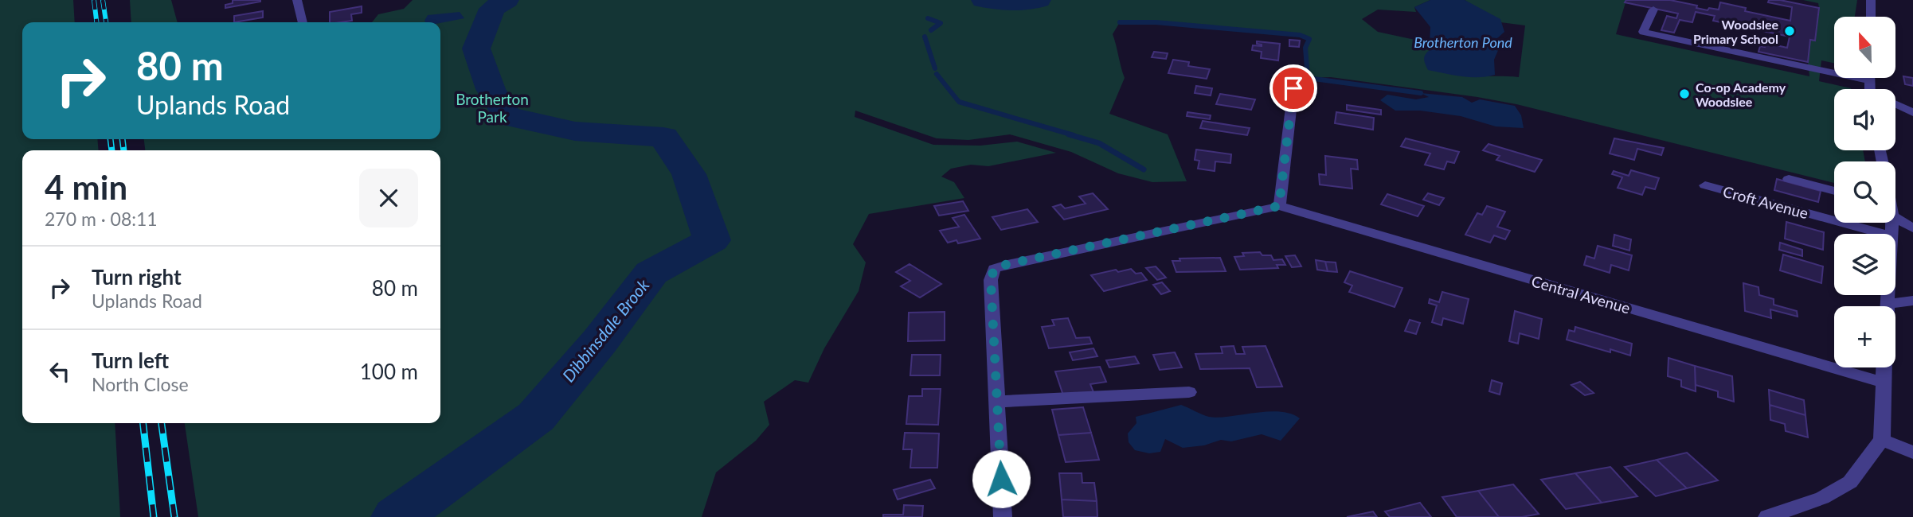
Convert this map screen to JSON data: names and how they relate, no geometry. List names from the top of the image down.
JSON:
{
  "streets": {
    "street": ["Croft Avenue", "Central Avenue"]
  },
  "water": ["Brotherton Pond", "Dibbinsdale Brook"],
  "parks": ["Brotherton Park"],
  "places": ["Woodslee Primary School", "Co-op Academy Woodslee"],
  "north": "top",
  "page": {
    "map_buttons": "+",
    "turn": ["80 m", "Uplands Road"],
    "heading": ["4 min", "270 m · 08:11"],
    "list": [
      {
        "name": "Turn right",
        "note": "Uplands Road",
        "value": "80 m"
      },
      {
        "name": "Turn left",
        "note": "North Close",
        "value": "100 m"
      }
    ]
  }
}
